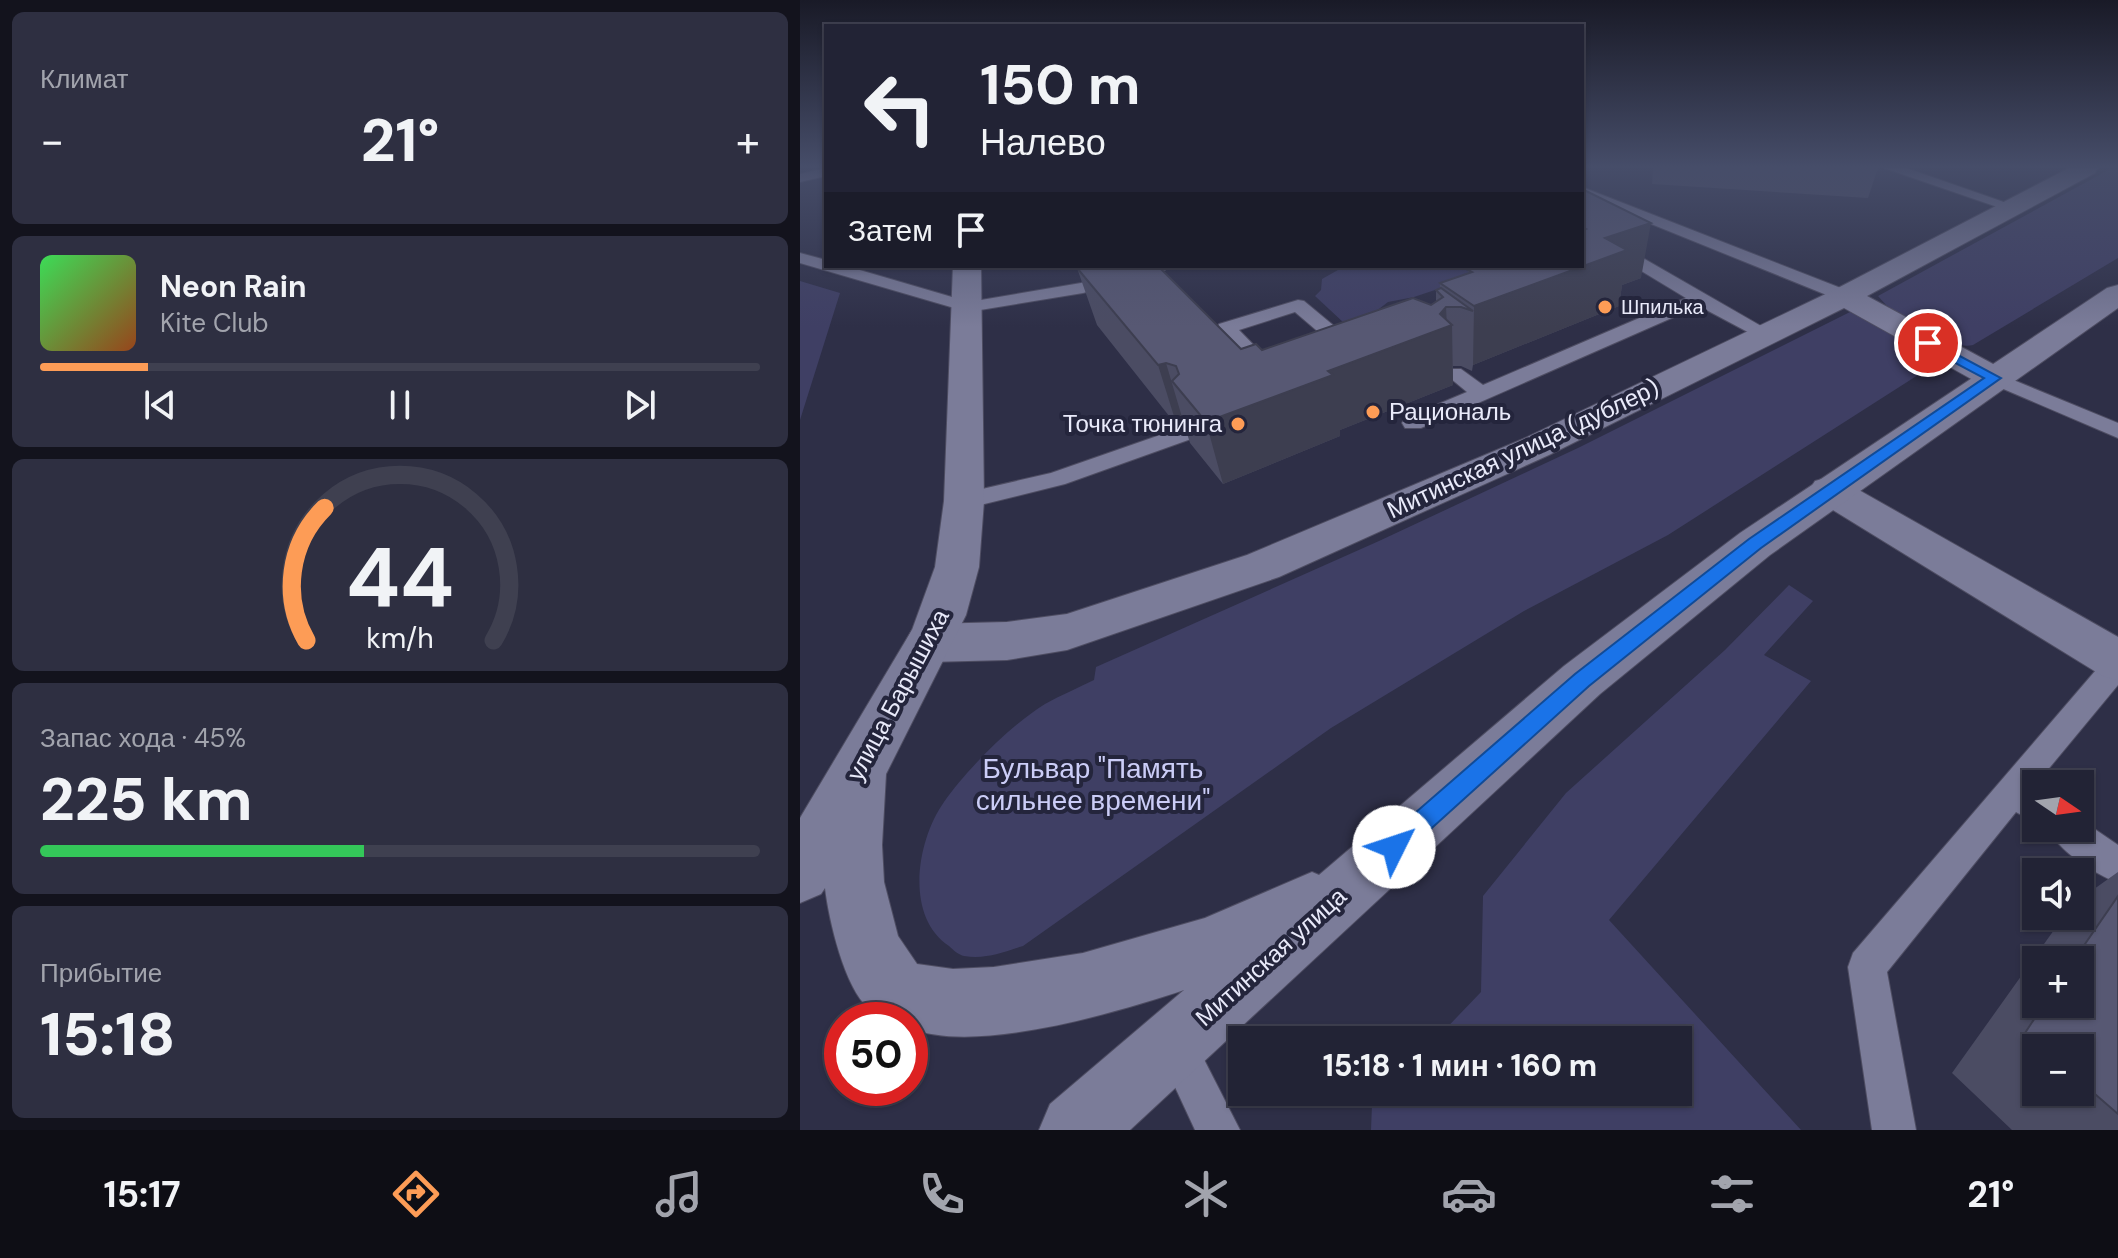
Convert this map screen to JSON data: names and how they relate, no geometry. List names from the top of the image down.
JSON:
{
  "streets": {
    "main road": ["Митинская улица (дублер)", "улица Барышиха", "Митинская улица"]
  },
  "crossings": [
    ["Митинская улица (дублер)", "улица Барышиха"]
  ],
  "parks": ["Бульвар \"Память сильнее времени\""],
  "places": ["Шпилька", "Рациональ", "Точка тюнинга"],
  "north": "right",
  "page": {
    "tile": [
      "Климат",
      ["Запас хода · 45%", "225 km"],
      ["Прибытие", "15:18"]
    ],
    "turn": ["150 m", "Налево"],
    "heat": ["−", "21°", "+"],
    "then": "Затем",
    "song": ["Neon Rain", "Kite Club"],
    "map_buttons": ["+", "−"],
    "limit": "50",
    "trip": "15:18 · 1 мин · 160 m",
    "tabs": ["15:17", "21°"],
    "gauge": ["44", "km/h"]
  }
}
